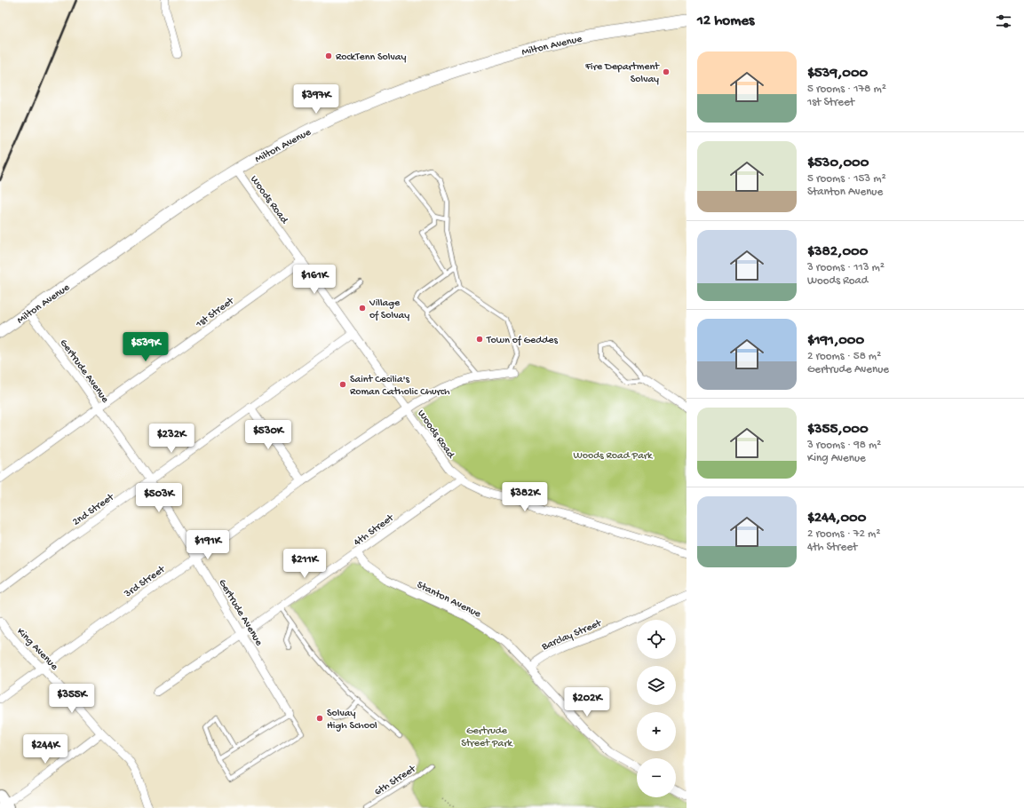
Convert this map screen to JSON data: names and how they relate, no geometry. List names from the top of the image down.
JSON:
{
  "streets": {
    "main road": ["Milton Avenue"],
    "street": [
      "Woods Road",
      "1st Street",
      "Gertrude Avenue",
      "2nd Street",
      "4th Street",
      "3rd Street",
      "Stanton Avenue",
      "Barclay Street",
      "King Avenue"
    ],
    "lane": ["6th Street"]
  },
  "crossings": [
    ["Milton Avenue", "Woods Road"],
    ["Milton Avenue", "Gertrude Avenue"],
    ["Woods Road", "1st Street"],
    ["Woods Road", "2nd Street"],
    ["Woods Road", "4th Street"],
    ["Woods Road", "3rd Street"],
    ["1st Street", "Gertrude Avenue"],
    ["Gertrude Avenue", "2nd Street"],
    ["Gertrude Avenue", "4th Street"],
    ["Gertrude Avenue", "3rd Street"],
    ["4th Street", "Stanton Avenue"],
    ["3rd Street", "King Avenue"],
    ["Stanton Avenue", "Barclay Street"]
  ],
  "parks": ["Woods Road Park", "Gertrude Street Park"],
  "places": [
    "RockTenn Solvay",
    "Fire Department Solvay",
    "Village of Solvay",
    "Town of Geddes",
    "Saint Cecilia's Roman Catholic Church",
    "Solvay High School"
  ],
  "page": {
    "heading": "12 homes",
    "list": [
      {
        "name": "$539,000",
        "note": "5 rooms · 178 m² · 1st Street"
      },
      {
        "name": "$530,000",
        "note": "5 rooms · 153 m² · Stanton Avenue"
      },
      {
        "name": "$382,000",
        "note": "3 rooms · 113 m² · Woods Road"
      },
      {
        "name": "$191,000",
        "note": "2 rooms · 58 m² · Gertrude Avenue"
      },
      {
        "name": "$355,000",
        "note": "3 rooms · 98 m² · King Avenue"
      },
      {
        "name": "$244,000",
        "note": "2 rooms · 72 m² · 4th Street"
      }
    ],
    "price": [
      "$397K",
      "$161K",
      "$539K",
      "$530K",
      "$232K",
      "$382K",
      "$503K",
      "$191K",
      "$211K",
      "$355K",
      "$202K",
      "$244K"
    ],
    "map_buttons": ["+", "−"]
  }
}
